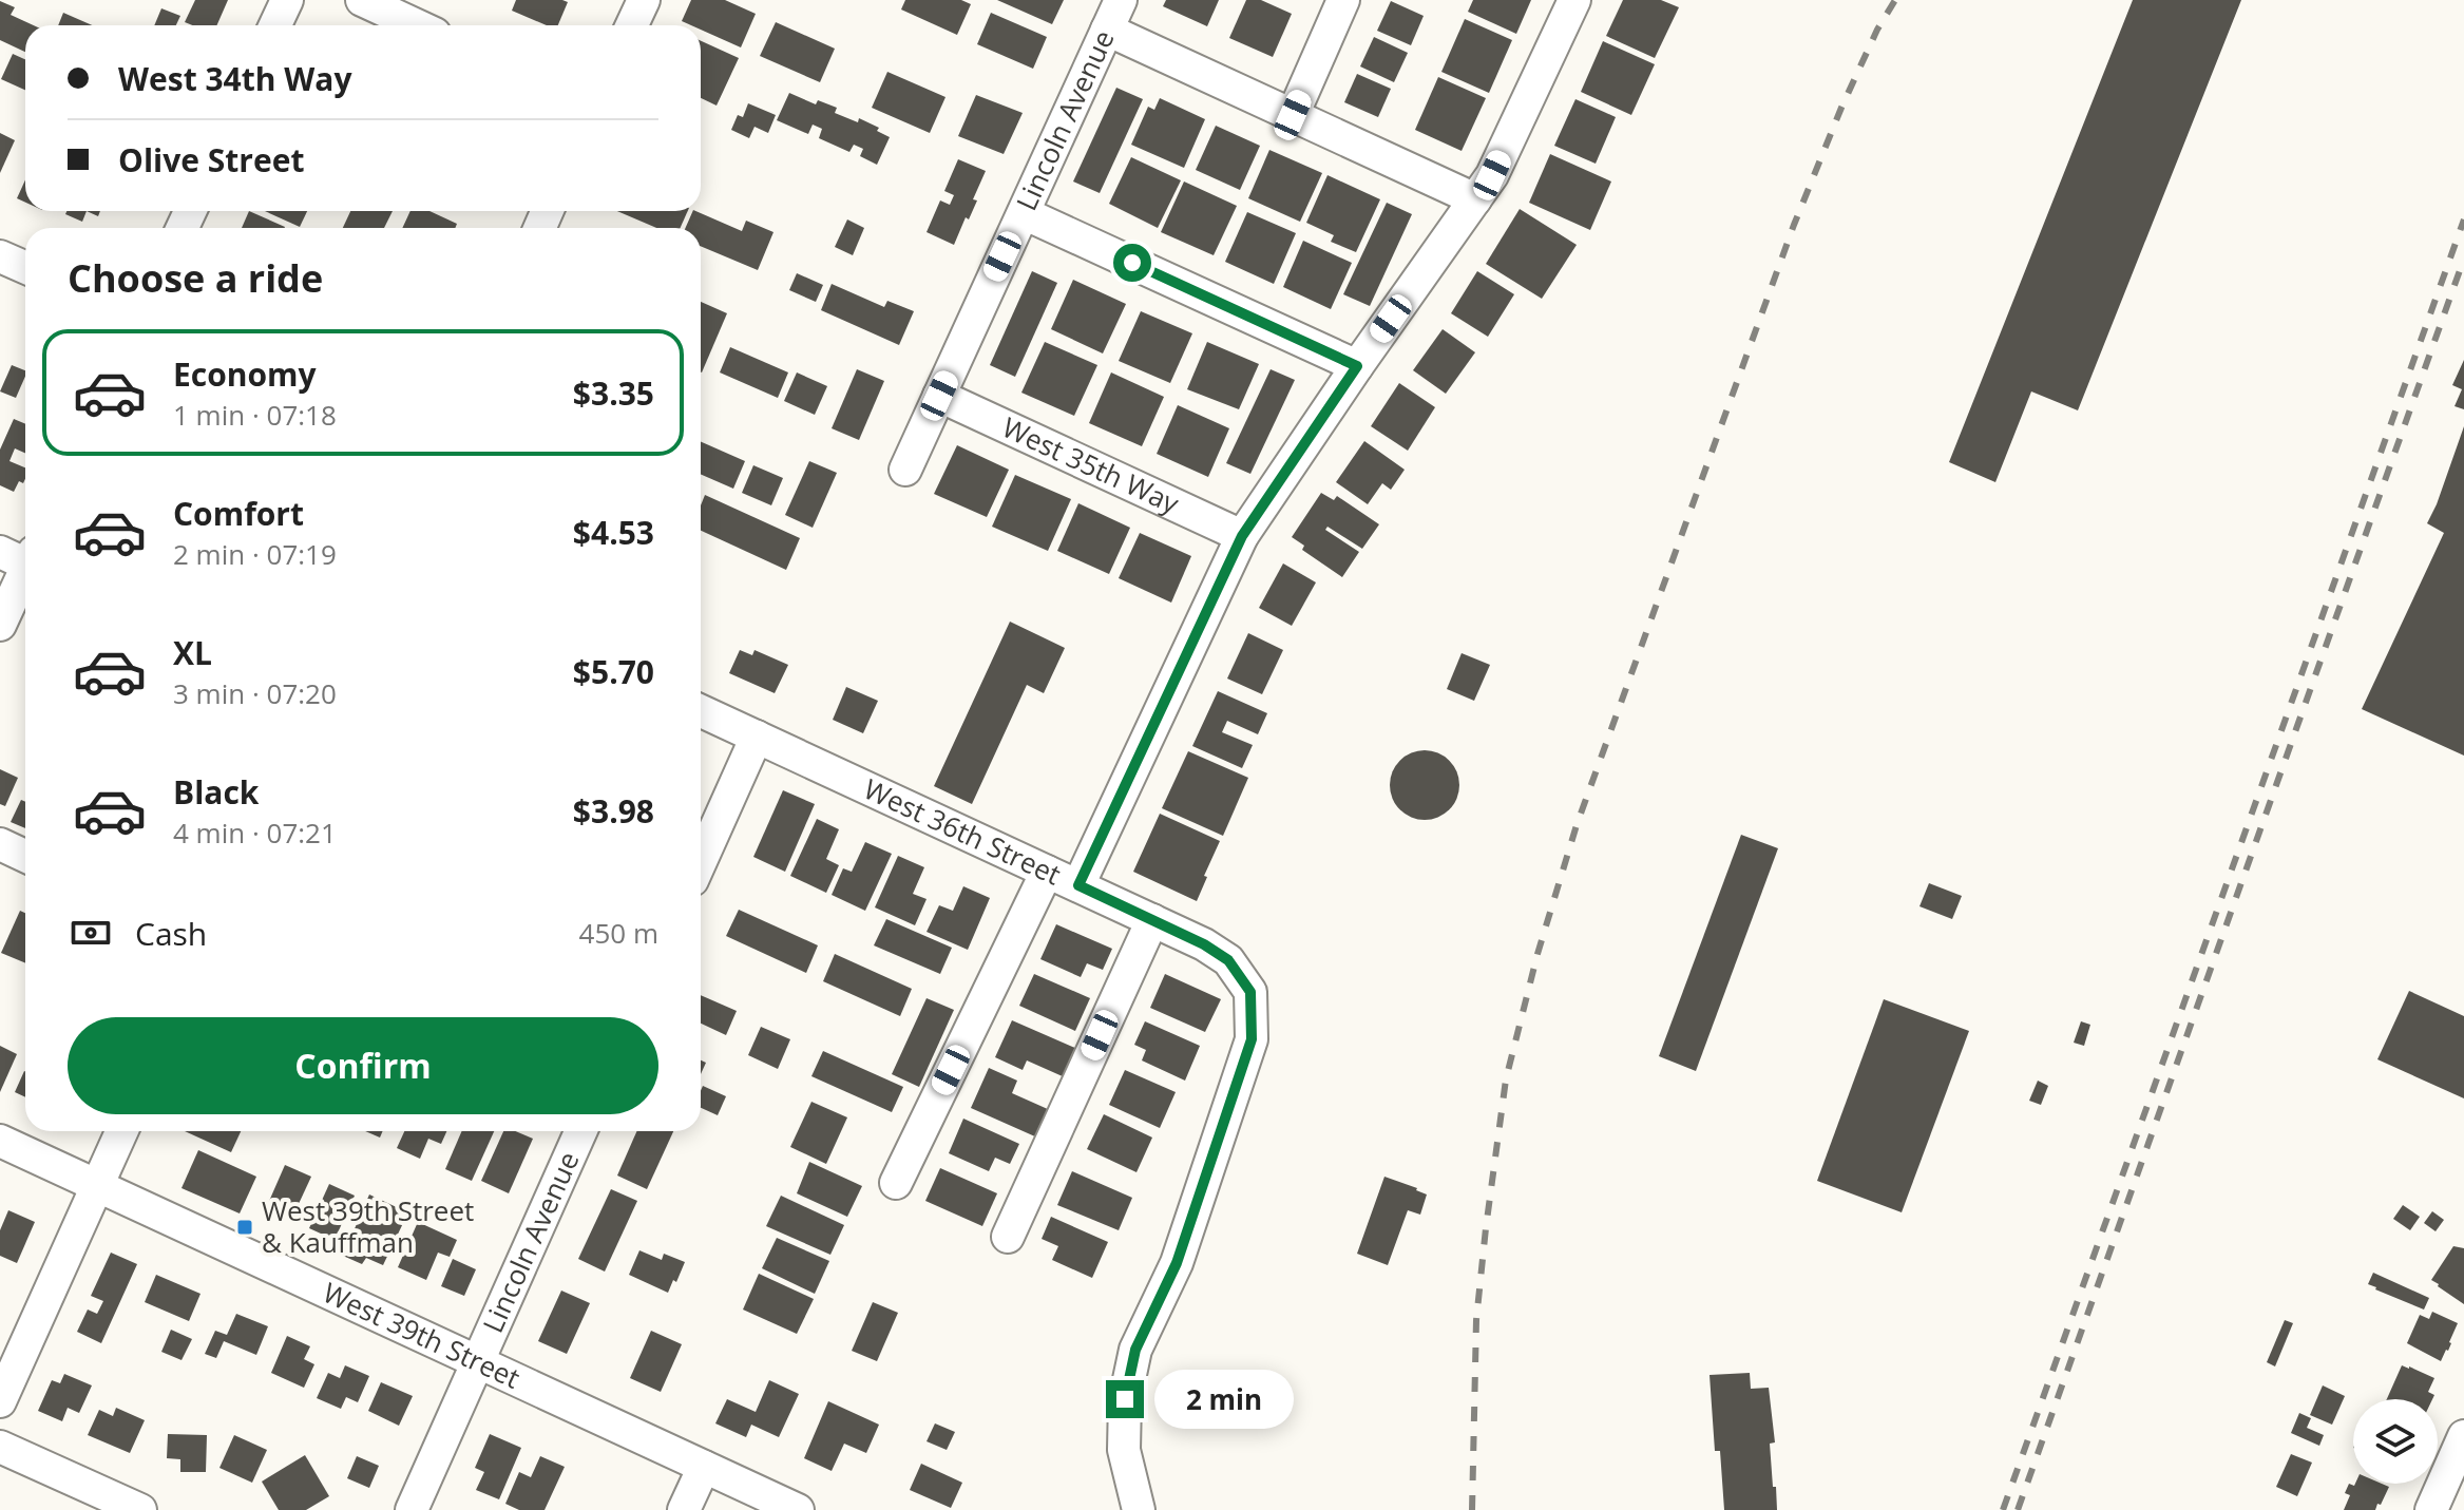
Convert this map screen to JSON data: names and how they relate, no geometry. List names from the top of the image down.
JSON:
{
  "streets": {
    "street": [
      "Lincoln Avenue",
      "West 35th Way",
      "West 36th Street",
      "West 39th Street"
    ]
  },
  "crossings": [
    ["Lincoln Avenue", "West 35th Way"],
    ["Lincoln Avenue", "West 39th Street"]
  ],
  "places": {
    "transit": ["West 39th Street & Kauffman"]
  },
  "page": {
    "banner": ["West 34th Way", "Olive Street"],
    "heading": "Choose a ride",
    "list": [
      {
        "name": "Economy",
        "note": "1 min · 07:18",
        "value": "$3.35"
      },
      {
        "name": "Comfort",
        "note": "2 min · 07:19",
        "value": "$4.53"
      },
      {
        "name": "XL",
        "note": "3 min · 07:20",
        "value": "$5.70"
      },
      {
        "name": "Black",
        "note": "4 min · 07:21",
        "value": "$3.98"
      }
    ],
    "pay": ["Cash", "450 m"],
    "buttons": "Confirm",
    "bubble": "2 min"
  }
}
